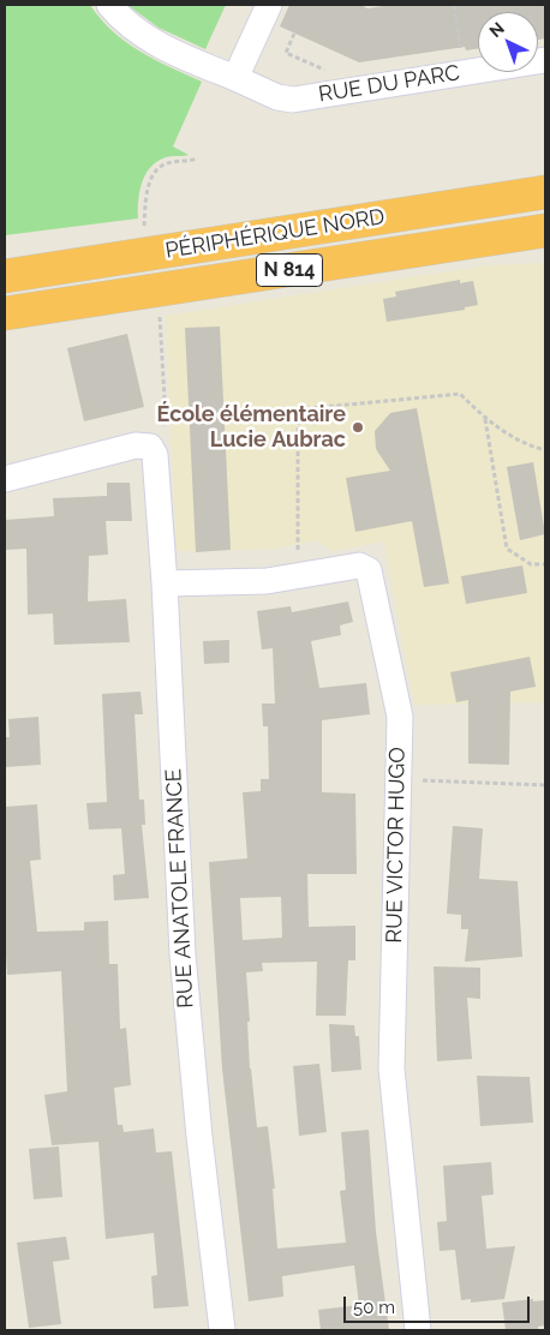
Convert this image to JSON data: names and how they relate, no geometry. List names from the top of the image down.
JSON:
{
  "streets": {
    "highway": ["PÉRIPHÉRIQUE NORD", "N 814"],
    "street": ["RUE DU PARC", "RUE VICTOR HUGO", "RUE ANATOLE FRANCE"]
  },
  "crossings": [
    ["RUE VICTOR HUGO", "RUE ANATOLE FRANCE"]
  ],
  "places": ["École élémentaire Lucie Aubrac"],
  "scale_bar": "50 m",
  "north": "top left"
}
